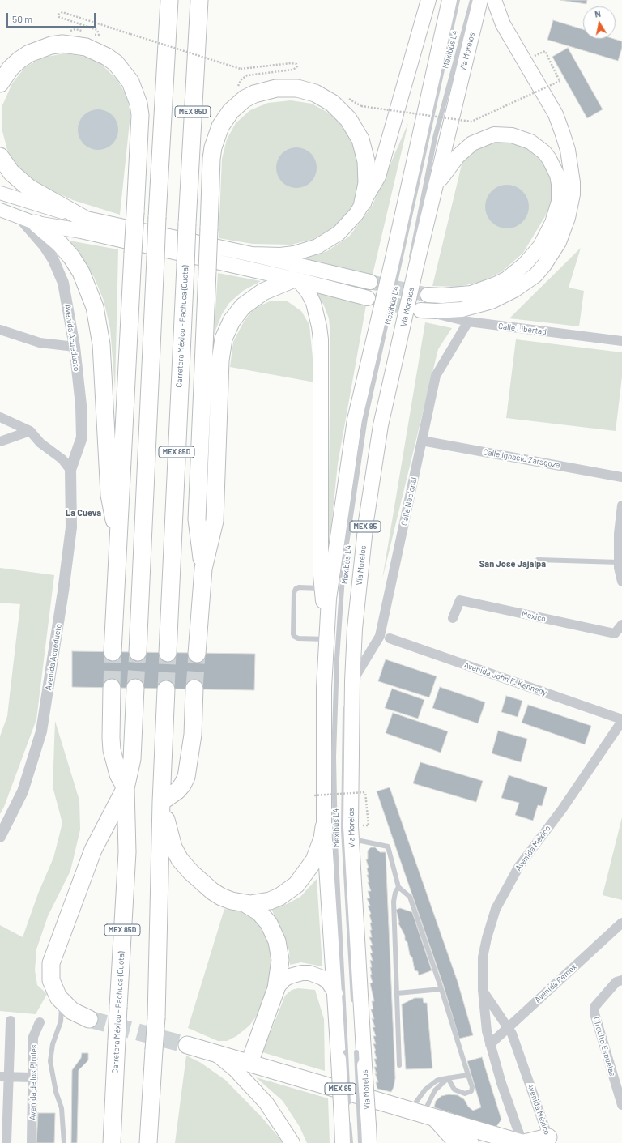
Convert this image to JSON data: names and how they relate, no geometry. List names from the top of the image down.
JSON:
{
  "streets": {
    "highway": ["MEX 85D", "Carretera México - Pachuca (Cuota)"],
    "main road": ["Vía Morelos", "MEX 85"],
    "street": [
      "Calle Libertad",
      "Avenida Acueducto",
      "Calle Ignacio Zaragoza",
      "Calle Nacional",
      "México",
      "Avenida John F. Kennedy",
      "Avenida México",
      "Avenida Pemex",
      "Circuito Espuelas",
      "Avenida de los Pirules"
    ],
    "lane": ["Mexibús L4"]
  },
  "crossings": [
    ["Mexibús L4", "MEX 85"],
    ["Vía Morelos", "Calle Nacional"],
    ["Calle Libertad", "Calle Nacional"],
    ["Calle Ignacio Zaragoza", "Calle Nacional"],
    ["Avenida John F. Kennedy", "Avenida México"],
    ["Avenida México", "Avenida Pemex"]
  ],
  "districts": ["La Cueva", "San José Jajalpa"],
  "scale_bar": "50 m",
  "north": "top"
}
